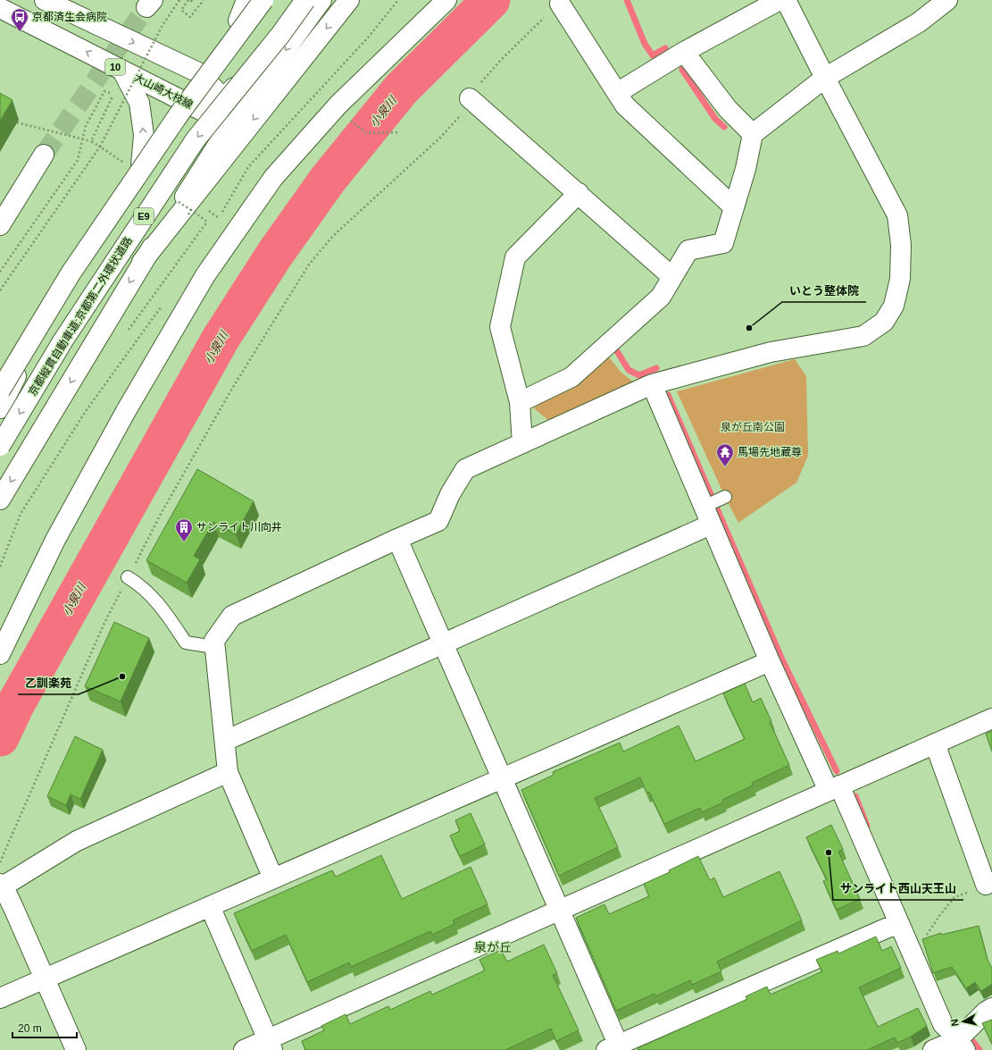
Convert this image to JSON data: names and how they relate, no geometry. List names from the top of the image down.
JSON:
{
  "streets": {
    "main road": [
      "10",
      "大山崎大枝線",
      "E9",
      "京都縦貫自動車道;京都第二外環状道路"
    ]
  },
  "districts": ["泉が丘"],
  "water": ["小泉川"],
  "parks": ["泉が丘南公園"],
  "places": {
    "bus stop": ["京都済生会病院"],
    "other": ["いとう整体院", "乙訓楽苑", "サンライト西山天王山"],
    "temple": ["馬場先地蔵尊"],
    "building": ["サンライト川向井"]
  },
  "scale_bar": "20 m",
  "north": "left"
}
